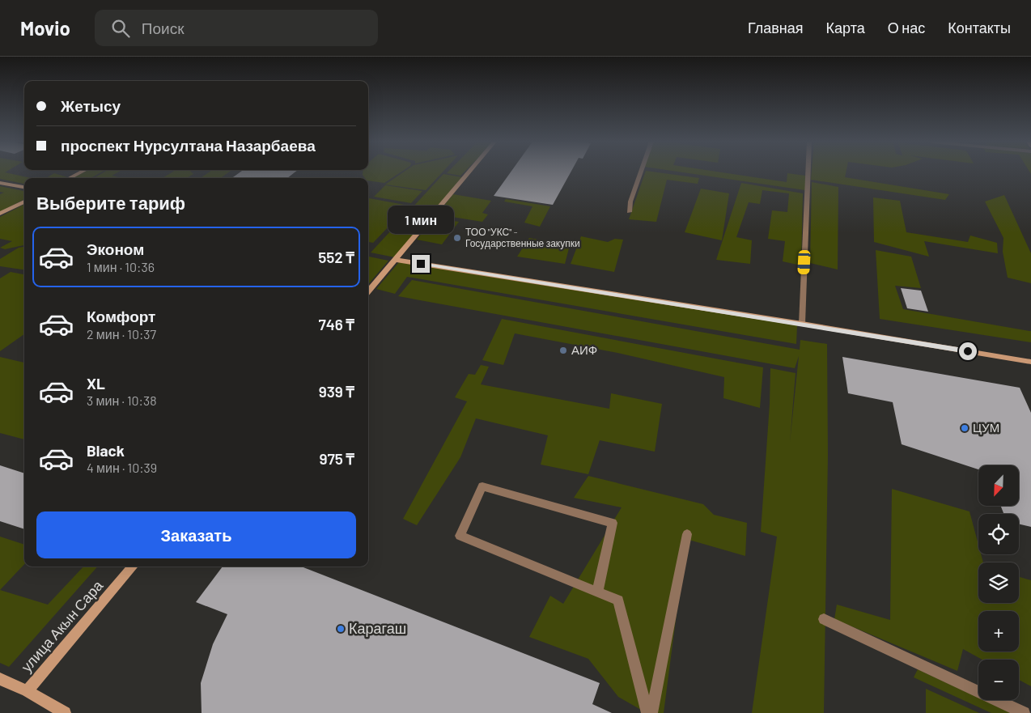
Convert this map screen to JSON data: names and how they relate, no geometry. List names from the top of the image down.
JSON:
{
  "streets": {
    "main road": ["улица Акын Сара"]
  },
  "places": [
    "ТОО \"УКС\" - Государственные закупки",
    "АИФ",
    "ЦУМ",
    "Карагаш"
  ],
  "north": "bottom left",
  "page": {
    "header": "Movio",
    "search": "Поиск",
    "nav": [
      "Главная",
      "Карта",
      "О нас",
      "Контакты"
    ],
    "banner": ["Жетысу", "проспект Нурсултана Назарбаева"],
    "heading": "Выберите тариф",
    "bubble": "1 мин",
    "list": [
      {
        "name": "Эконом",
        "note": "1 мин · 10:36",
        "value": "552 ₸"
      },
      {
        "name": "Комфорт",
        "note": "2 мин · 10:37",
        "value": "746 ₸"
      },
      {
        "name": "XL",
        "note": "3 мин · 10:38",
        "value": "939 ₸"
      },
      {
        "name": "Black",
        "note": "4 мин · 10:39",
        "value": "975 ₸"
      }
    ],
    "map_buttons": ["+", "−"],
    "buttons": "Заказать"
  }
}
